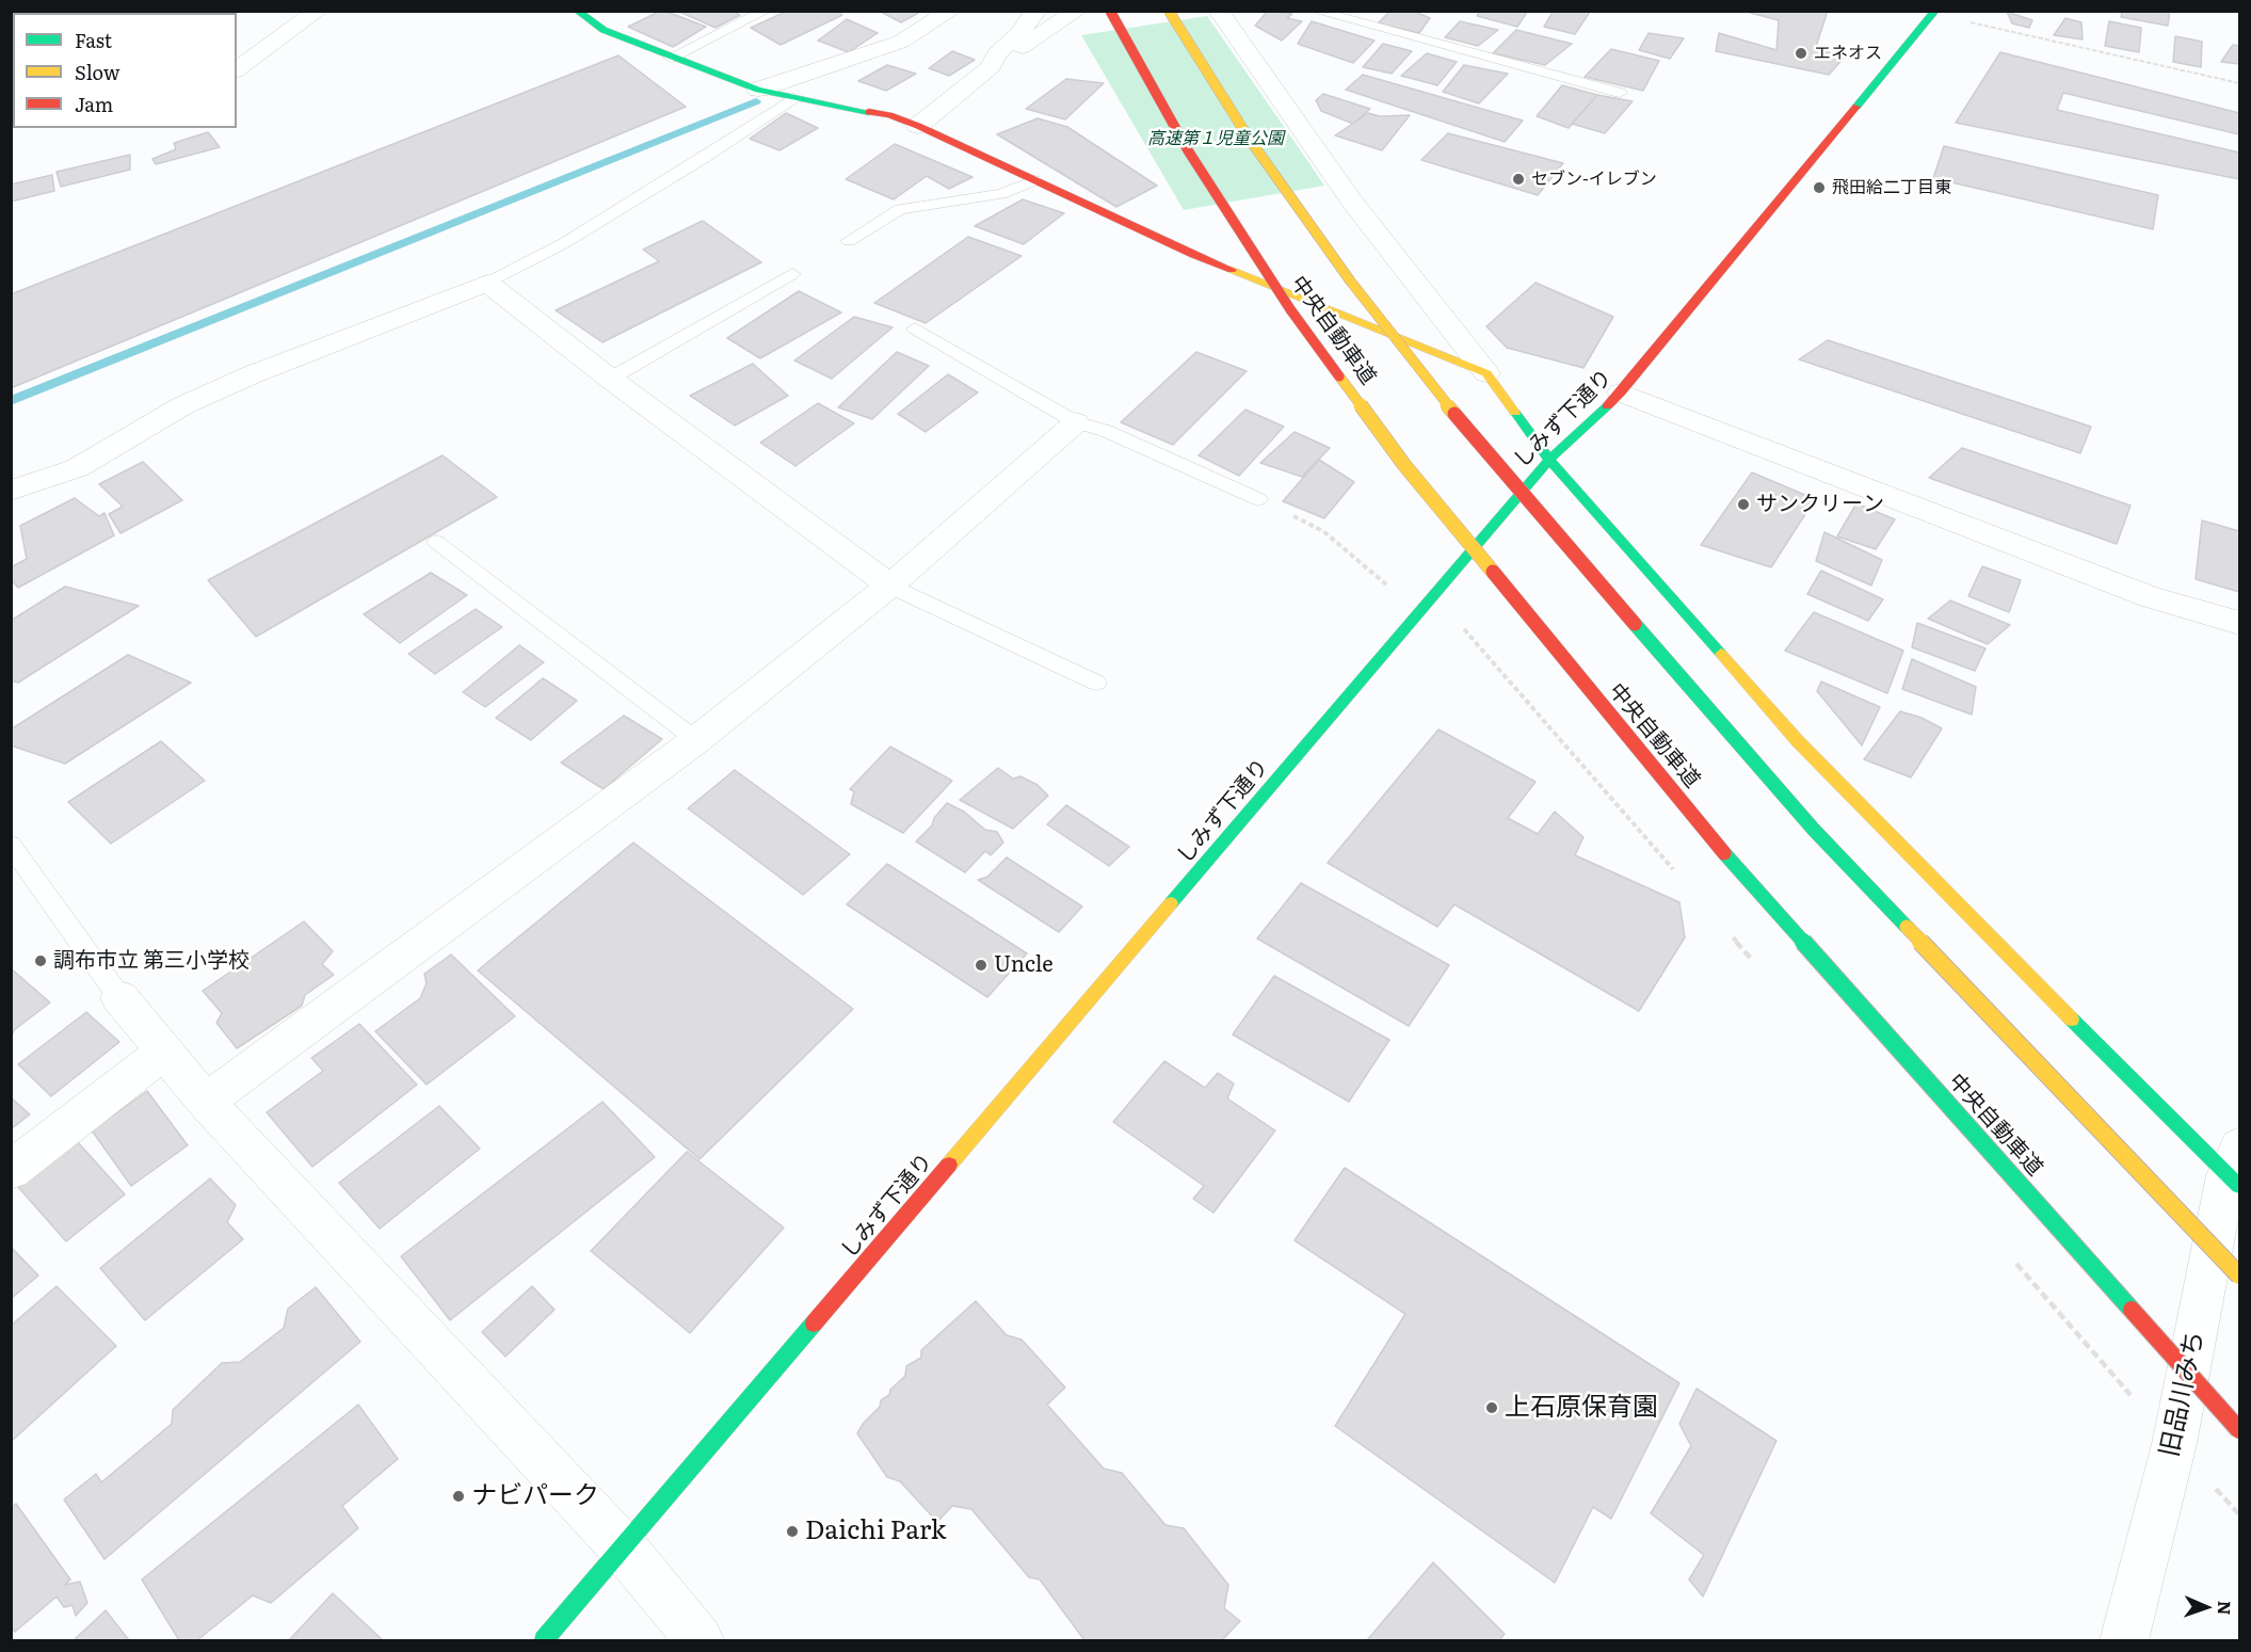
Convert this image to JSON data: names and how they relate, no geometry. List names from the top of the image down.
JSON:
{
  "streets": {
    "main road": ["中央自動車道", "しみず下通り"],
    "street": ["旧品川みち"]
  },
  "parks": ["高速第１児童公園"],
  "places": [
    "エネオス",
    "セブン-イレブン",
    "飛田給二丁目東",
    "サンクリーン",
    "調布市立 第三小学校",
    "Uncle",
    "上石原保育園",
    "ナビパーク",
    "Daichi Park"
  ],
  "legend": ["Fast", "Slow", "Jam"],
  "north": "right"
}
